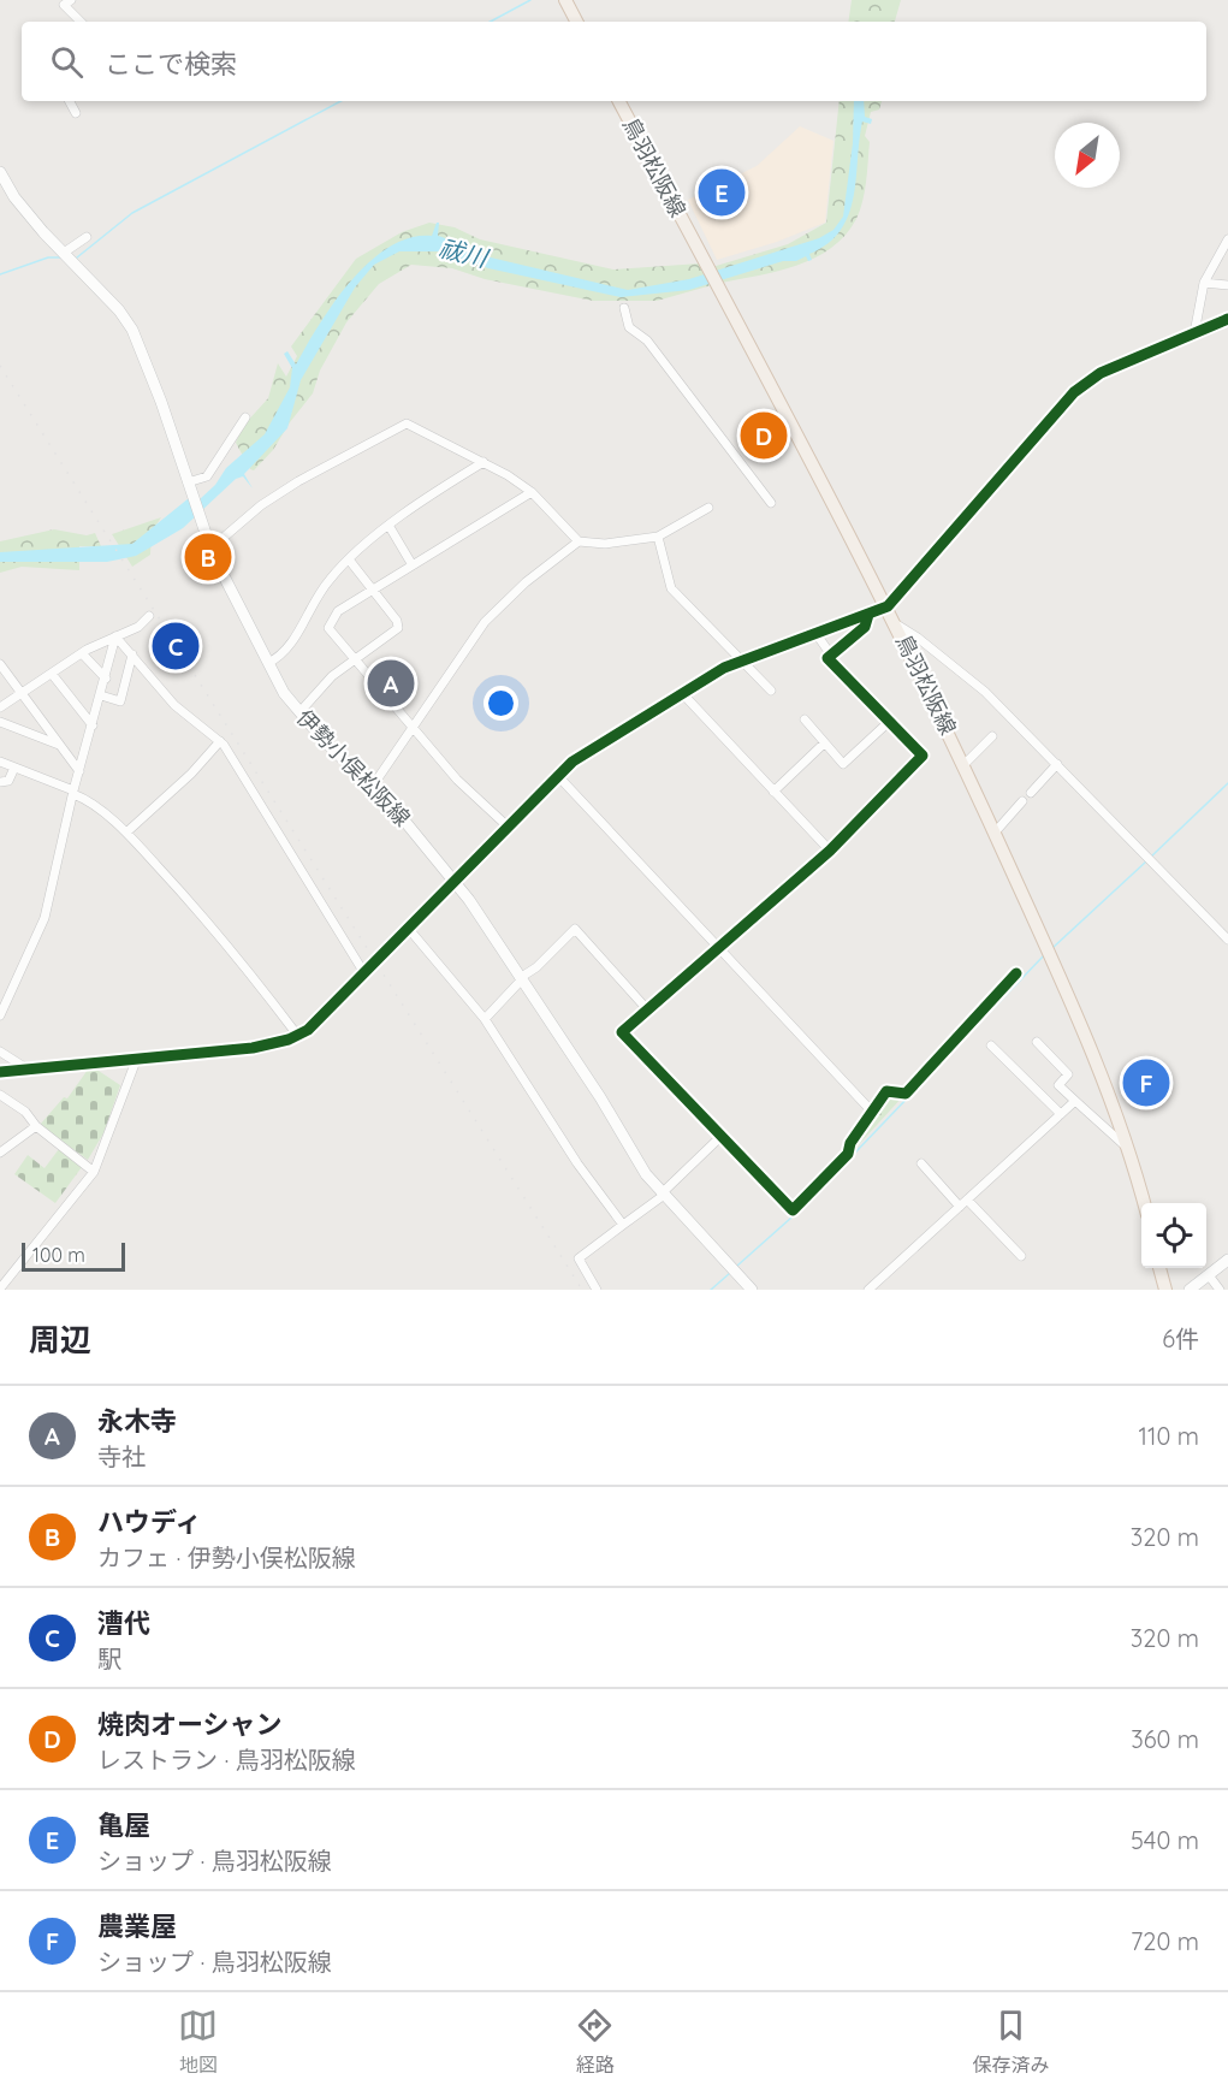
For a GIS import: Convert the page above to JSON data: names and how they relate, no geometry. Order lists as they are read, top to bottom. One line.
{"streets":{"main road":["鳥羽松阪線"],"street":["伊勢小俣松阪線"]},"water":["祓川"],"scale_bar":"100 m","north":"bottom left","page":{"search":"ここで検索","pins":["E","D","B","C","A","F"],"scale":"100 m","heading":["周辺","6件"],"list":[{"mark":"A","name":"永木寺","note":"寺社","value":"110 m"},{"mark":"B","name":"ハウディ","note":"カフェ · 伊勢小俣松阪線","value":"320 m"},{"mark":"C","name":"漕代","note":"駅","value":"320 m"},{"mark":"D","name":"焼肉オーシャン","note":"レストラン · 鳥羽松阪線","value":"360 m"},{"mark":"E","name":"亀屋","note":"ショップ · 鳥羽松阪線","value":"540 m"},{"mark":"F","name":"農業屋","note":"ショップ · 鳥羽松阪線","value":"720 m"}],"nav":["地図","経路","保存済み"]}}
